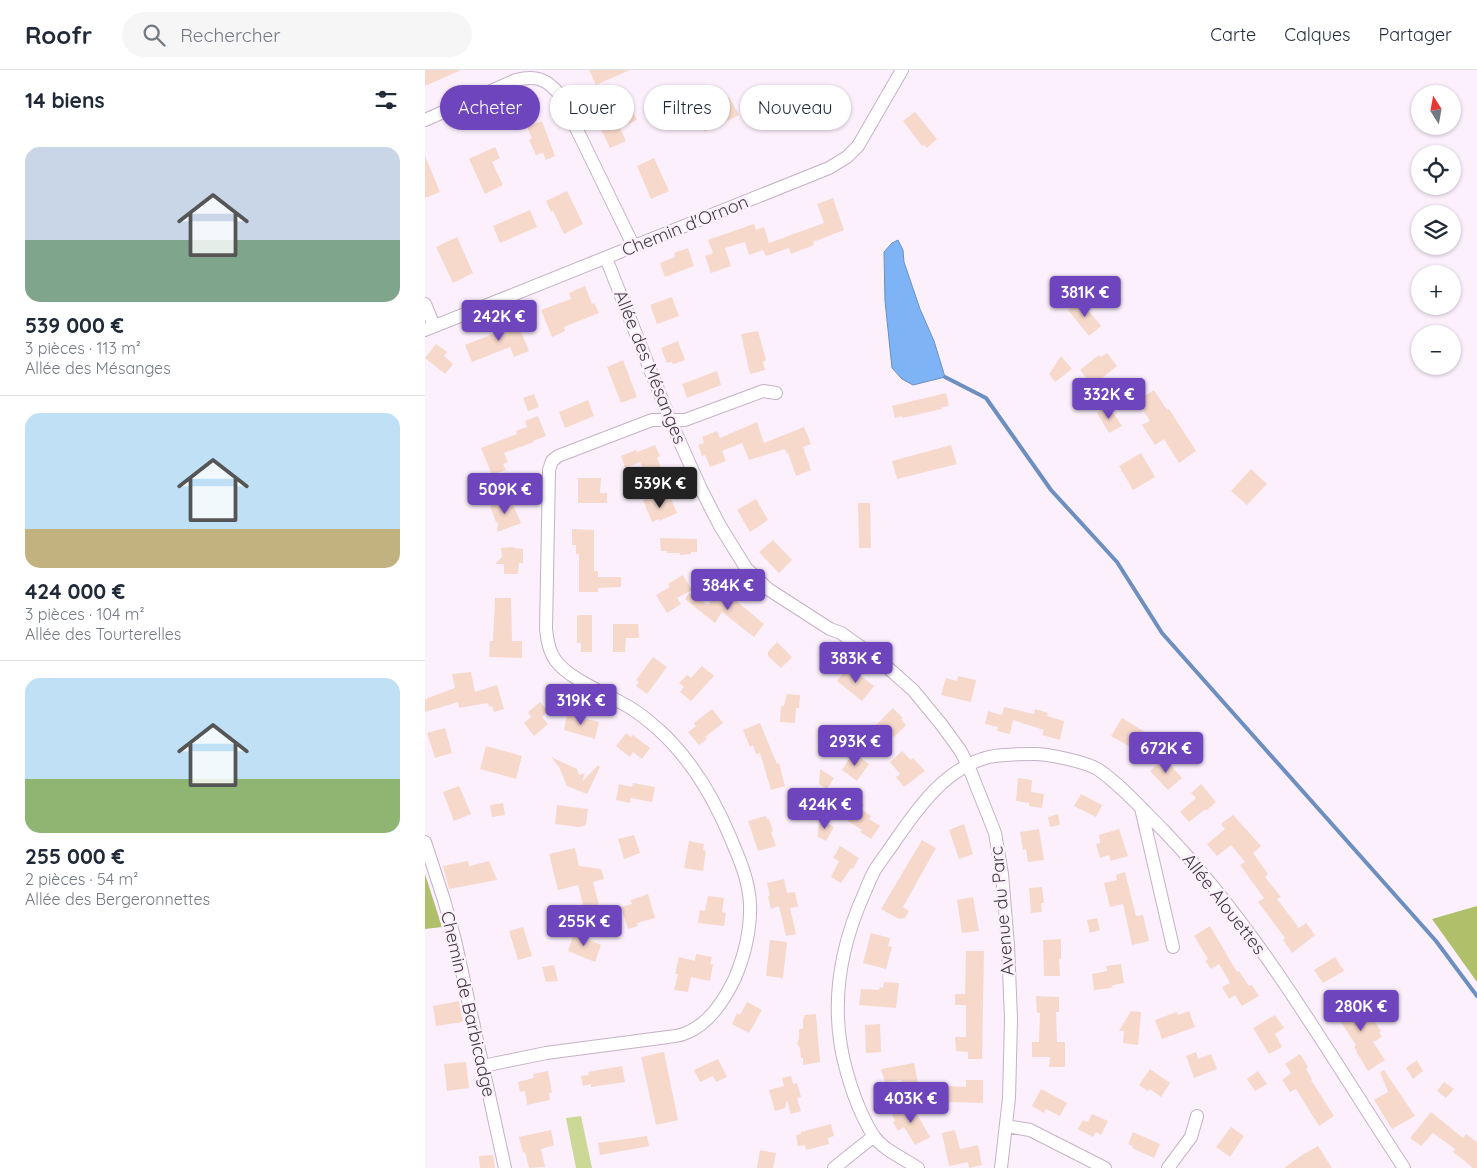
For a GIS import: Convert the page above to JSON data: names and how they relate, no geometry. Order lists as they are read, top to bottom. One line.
{"streets":{"street":["Chemin d'Ornon","Allée des Mésanges","Allée Alouettes","Avenue du Parc","Chemin de Barbicadge"]},"crossings":[["Chemin d'Ornon","Allée des Mésanges"],["Allée des Mésanges","Avenue du Parc"],["Allée Alouettes","Avenue du Parc"]],"north":"top","page":{"header":"Roofr","search":"Rechercher","nav":["Carte","Calques","Partager"],"heading":"14 biens","map_buttons":["+","−"],"chip":["Acheter","Louer","Filtres","Nouveau"],"list":[{"name":"539 000 €","note":"3 pièces · 113 m² · Allée des Mésanges"},{"name":"424 000 €","note":"3 pièces · 104 m² · Allée des Tourterelles"},{"name":"255 000 €","note":"2 pièces · 54 m² · Allée des Bergeronnettes"}],"price":["381K €","242K €","332K €","539K €","509K €","384K €","383K €","319K €","293K €","672K €","424K €","255K €","280K €","403K €"]}}
